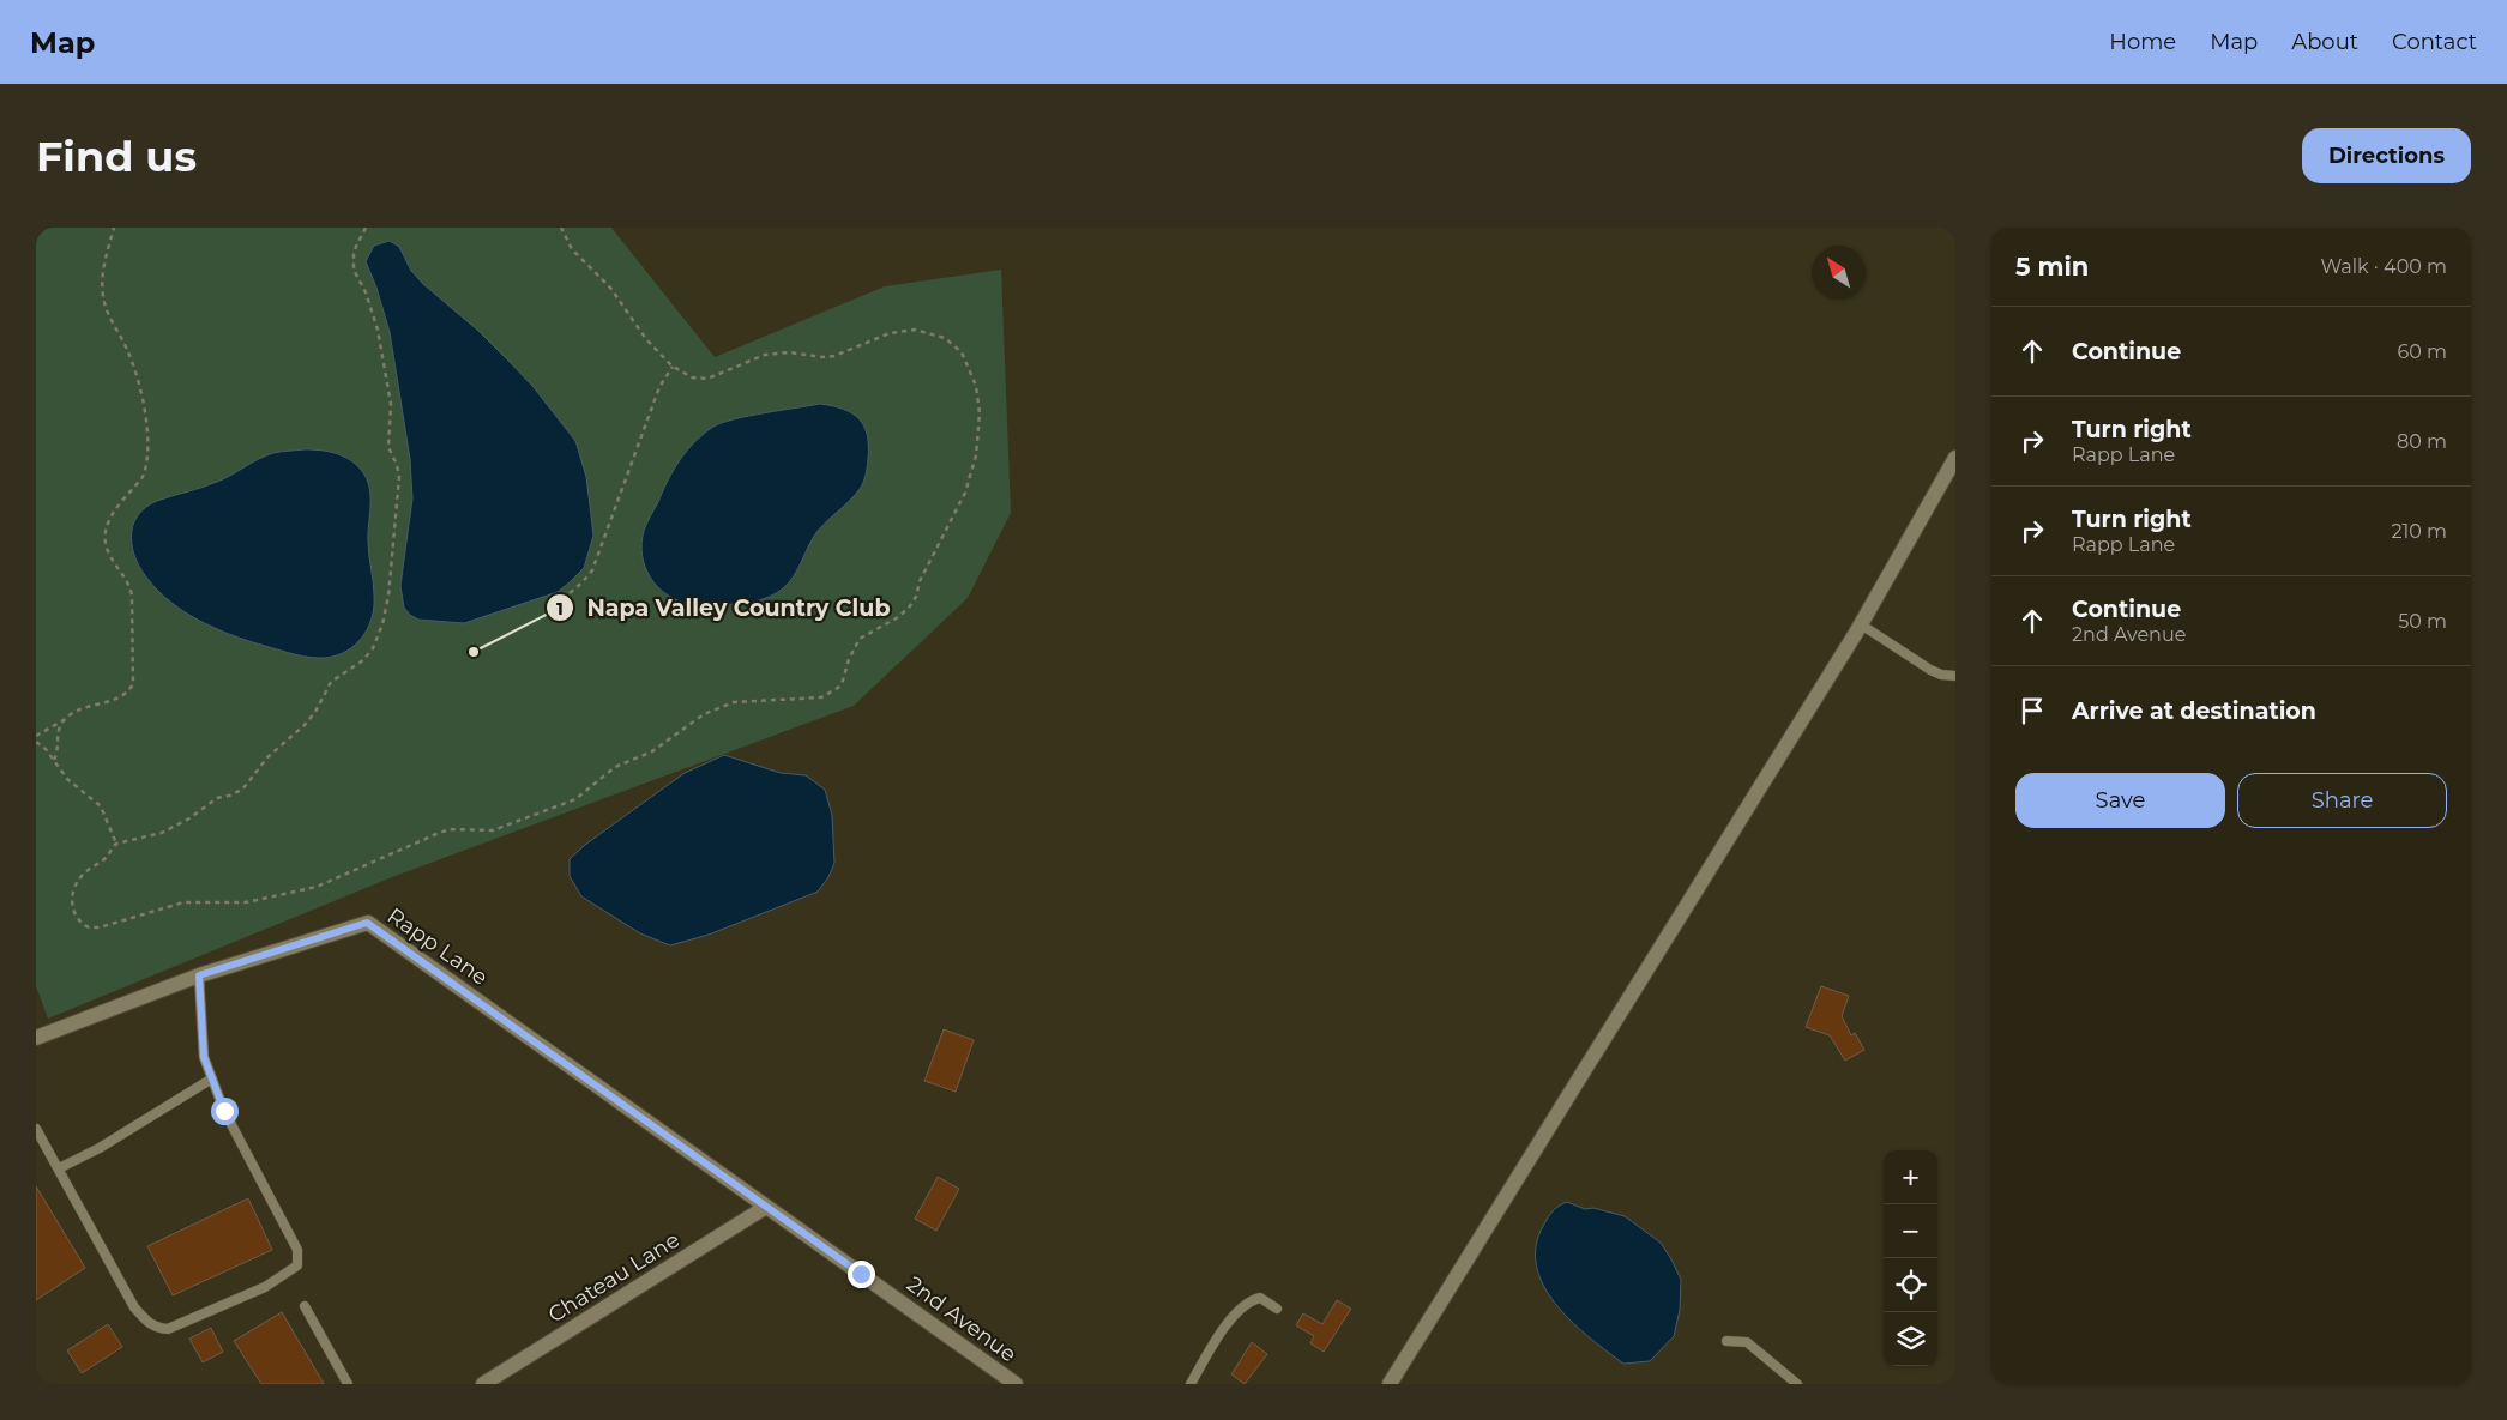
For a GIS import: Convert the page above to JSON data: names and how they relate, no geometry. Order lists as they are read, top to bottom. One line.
{"streets":{"street":["Rapp Lane","Chateau Lane","2nd Avenue"]},"crossings":[["Rapp Lane","Chateau Lane"],["Rapp Lane","2nd Avenue"],["Chateau Lane","2nd Avenue"]],"places":["Napa Valley Country Club"],"north":"top left","page":{"header":"Map","nav":["Home","Map","About","Contact"],"buttons":["Directions",["Save","Share"]],"title":"Find us","heading":["5 min","Walk · 400 m"],"list":[["Continue","60 m"],["Turn right","Rapp Lane","80 m"],["Turn right","Rapp Lane","210 m"],["Continue","2nd Avenue","50 m"],"Arrive at destination"],"map_buttons":["+","−"]}}
